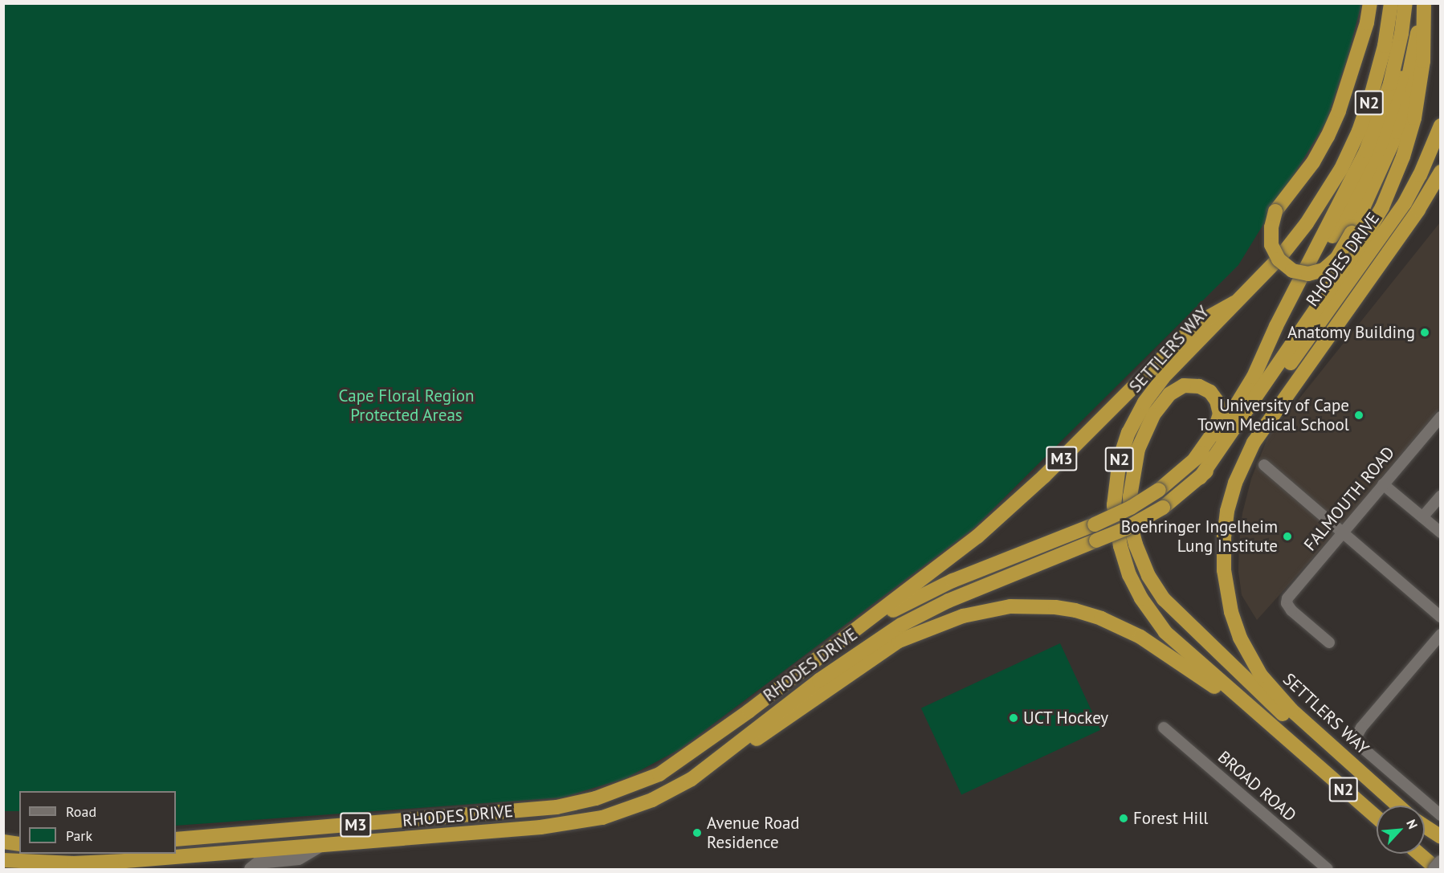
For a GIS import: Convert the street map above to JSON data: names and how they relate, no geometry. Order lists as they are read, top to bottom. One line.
{"streets":{"highway":["N2","RHODES DRIVE","SETTLERS WAY","M3"],"street":["FALMOUTH ROAD","BROAD ROAD"]},"crossings":[["N2","RHODES DRIVE"],["N2","SETTLERS WAY"],["RHODES DRIVE","SETTLERS WAY"]],"parks":["Cape Floral Region Protected Areas"],"places":["Anatomy Building","University of Cape Town Medical School","Boehringer Ingelheim Lung Institute","UCT Hockey","Forest Hill","Avenue Road Residence"],"legend":["Road","Park"],"north":"top right"}
